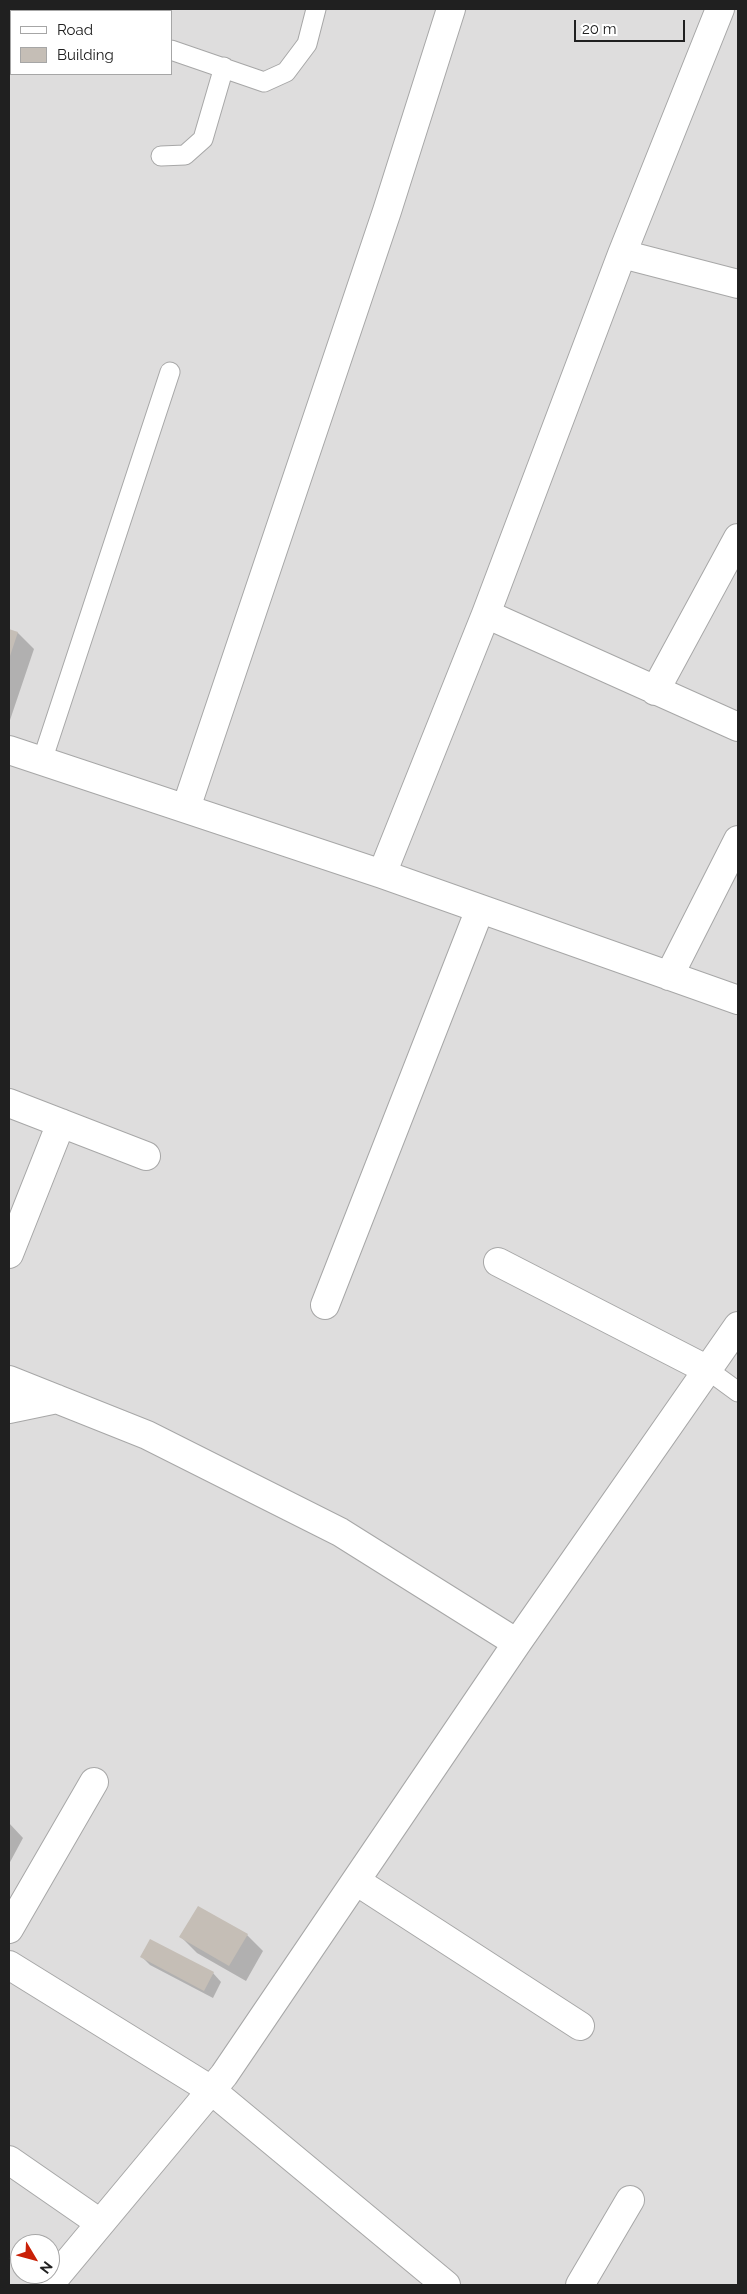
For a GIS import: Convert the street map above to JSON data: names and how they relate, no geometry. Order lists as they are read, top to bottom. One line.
{"legend":["Road","Building"],"scale_bar":"20 m","north":"bottom right"}
